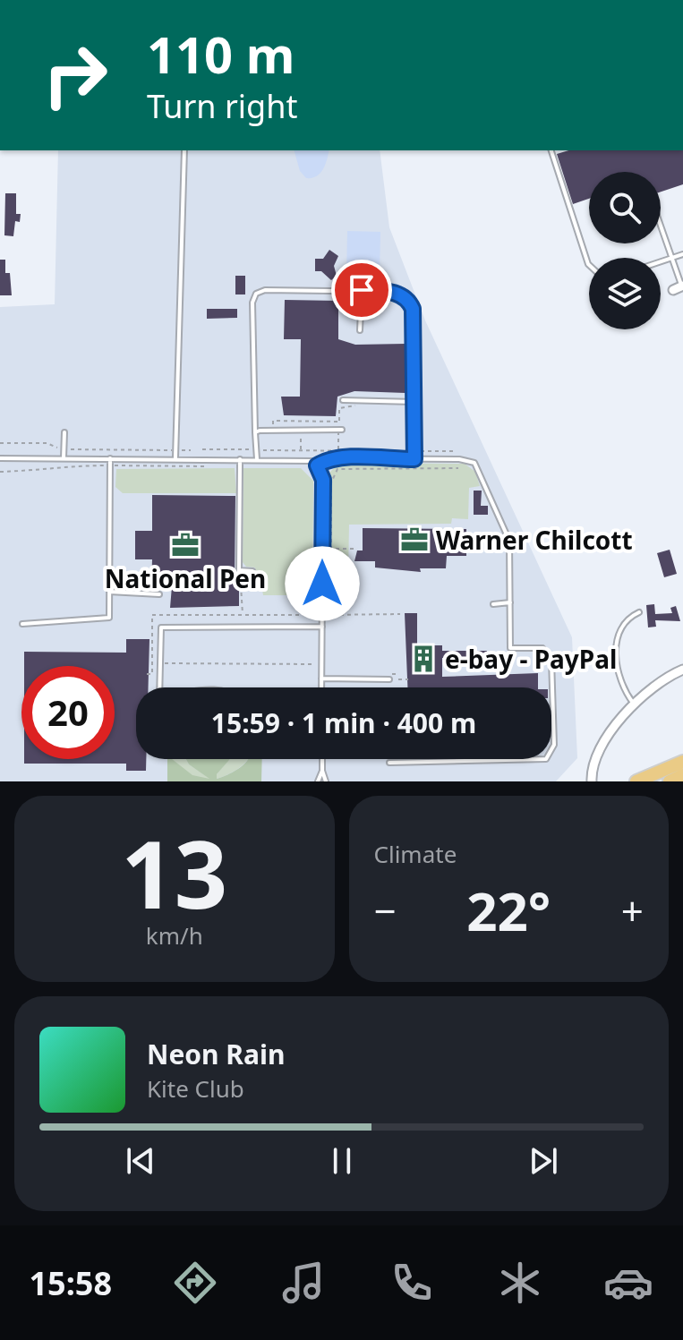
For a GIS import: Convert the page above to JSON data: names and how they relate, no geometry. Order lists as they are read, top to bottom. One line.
{"places":{"office":["Warner Chilcott","National Pen"],"building":["e-bay - PayPal"]},"page":{"turn":["110 m","Turn right"],"limit":"20","trip":"15:59 · 1 min · 400 m","tile":[["13","km/h"],"Climate"],"heat":["−","22°","+"],"song":["Neon Rain","Kite Club"],"tabs":"15:58"}}
